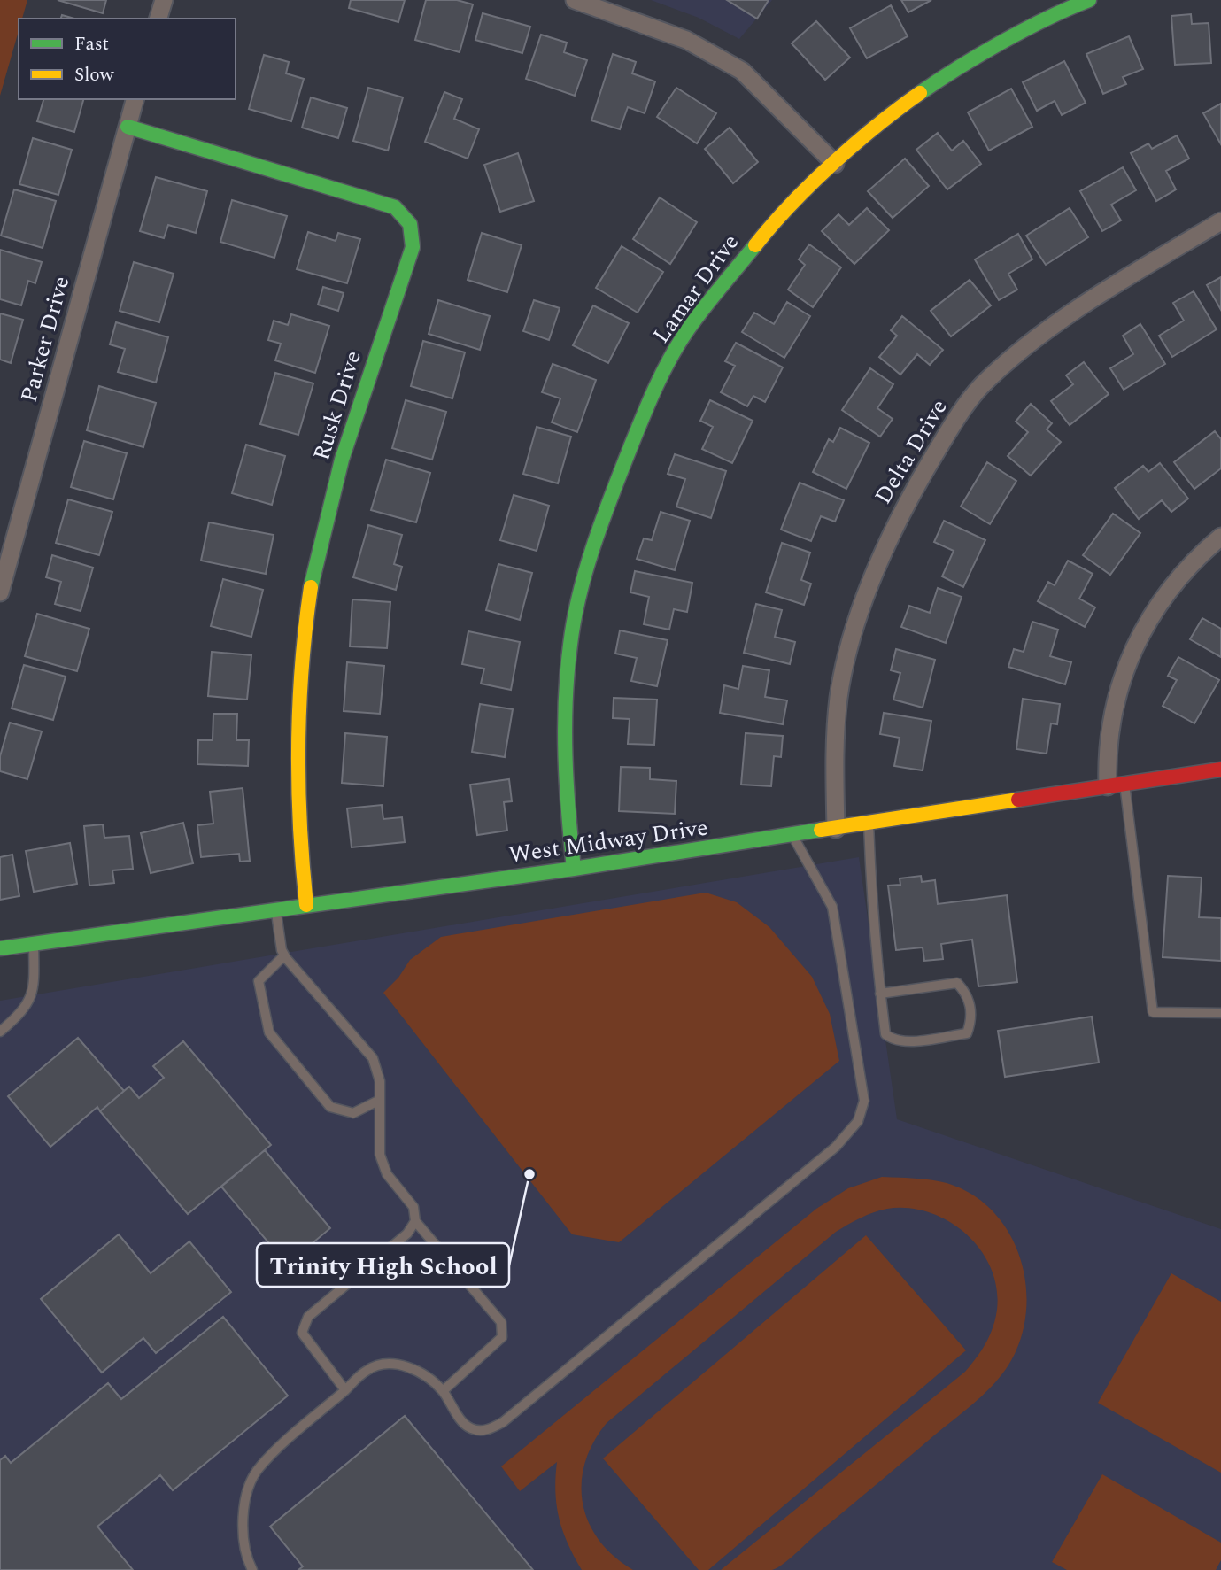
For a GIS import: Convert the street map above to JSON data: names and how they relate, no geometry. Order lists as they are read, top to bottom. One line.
{"streets":{"street":["Lamar Drive","Parker Drive","Rusk Drive","Delta Drive","West Midway Drive"]},"crossings":[["Lamar Drive","West Midway Drive"],["Parker Drive","Rusk Drive"],["Rusk Drive","West Midway Drive"],["Delta Drive","West Midway Drive"]],"places":["Trinity High School"],"legend":["Fast","Slow"]}
